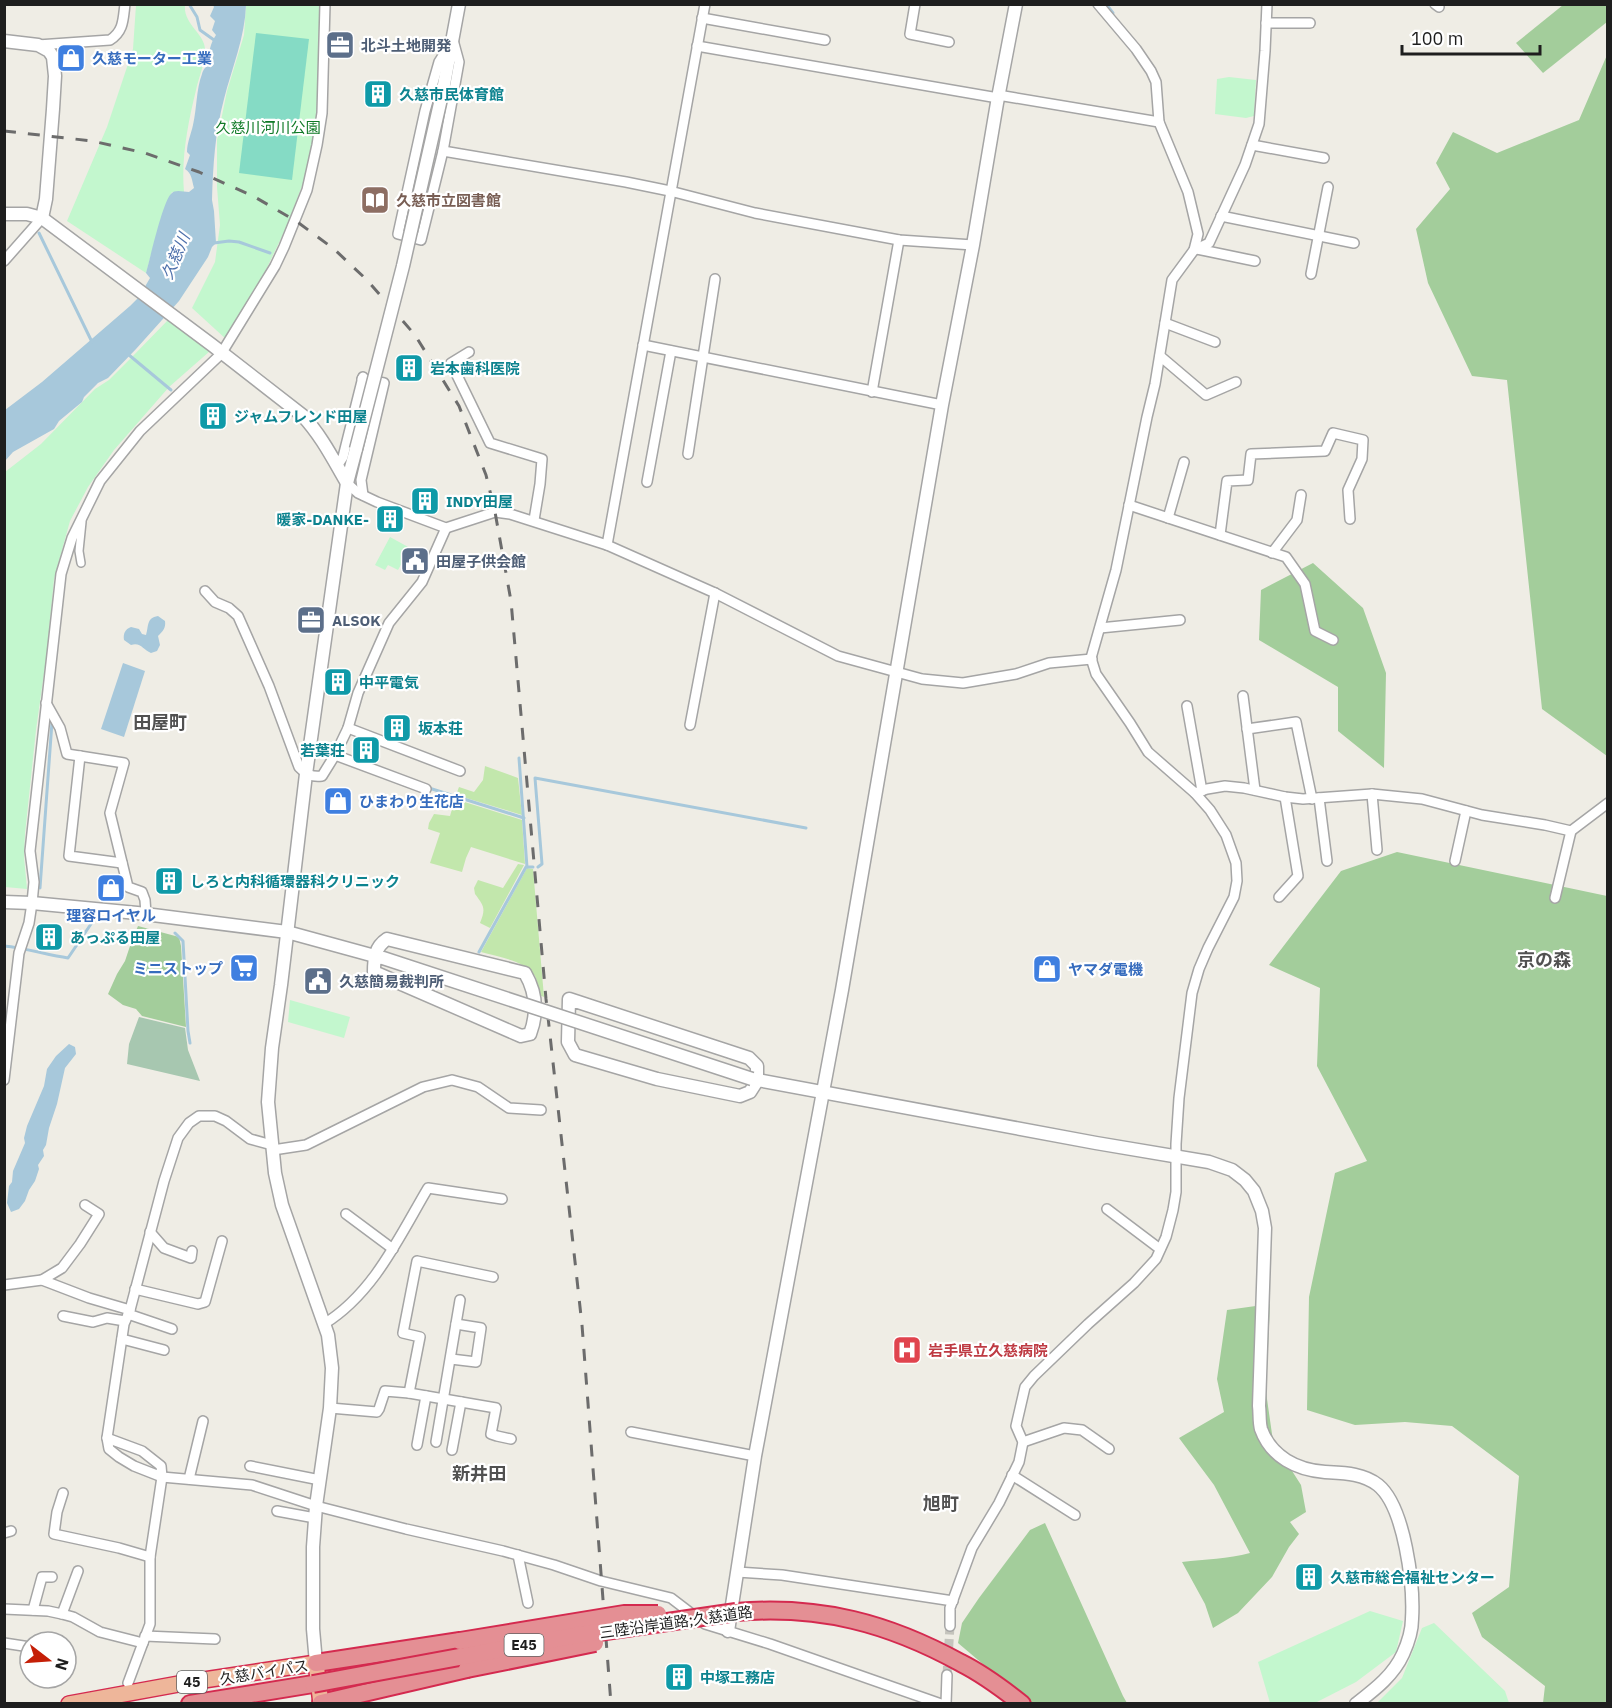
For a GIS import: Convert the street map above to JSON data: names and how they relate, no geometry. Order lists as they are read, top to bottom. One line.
{"streets":{"highway":["三陸沿岸道路;久慈道路","E45","久慈バイパス","45"]},"crossings":[["三陸沿岸道路;久慈道路","E45"],["E45","久慈バイパス"]],"districts":["田屋町","京の森","新井田","旭町"],"water":["久慈川"],"parks":["久慈川河川公園"],"places":{"office":["北斗土地開発","ALSOK"],"shop":["久慈モーター工業","ひまわり生花店","理容ロイヤル","ヤマダ電機"],"building":["久慈市民体育館","岩本歯科医院","ジャムフレンド田屋","INDY田屋","暖家-DANKE-","中平電気","坂本荘","若葉荘","しろと内科循環器科クリニック","あっぷる田屋","久慈市総合福祉センター","中塚工務店"],"library":["久慈市立図書館"],"public building":["田屋子供会館","久慈簡易裁判所"],"supermarket":["ミニストップ"],"hospital":["岩手県立久慈病院"]},"scale_bar":"100 m","north":"right"}
